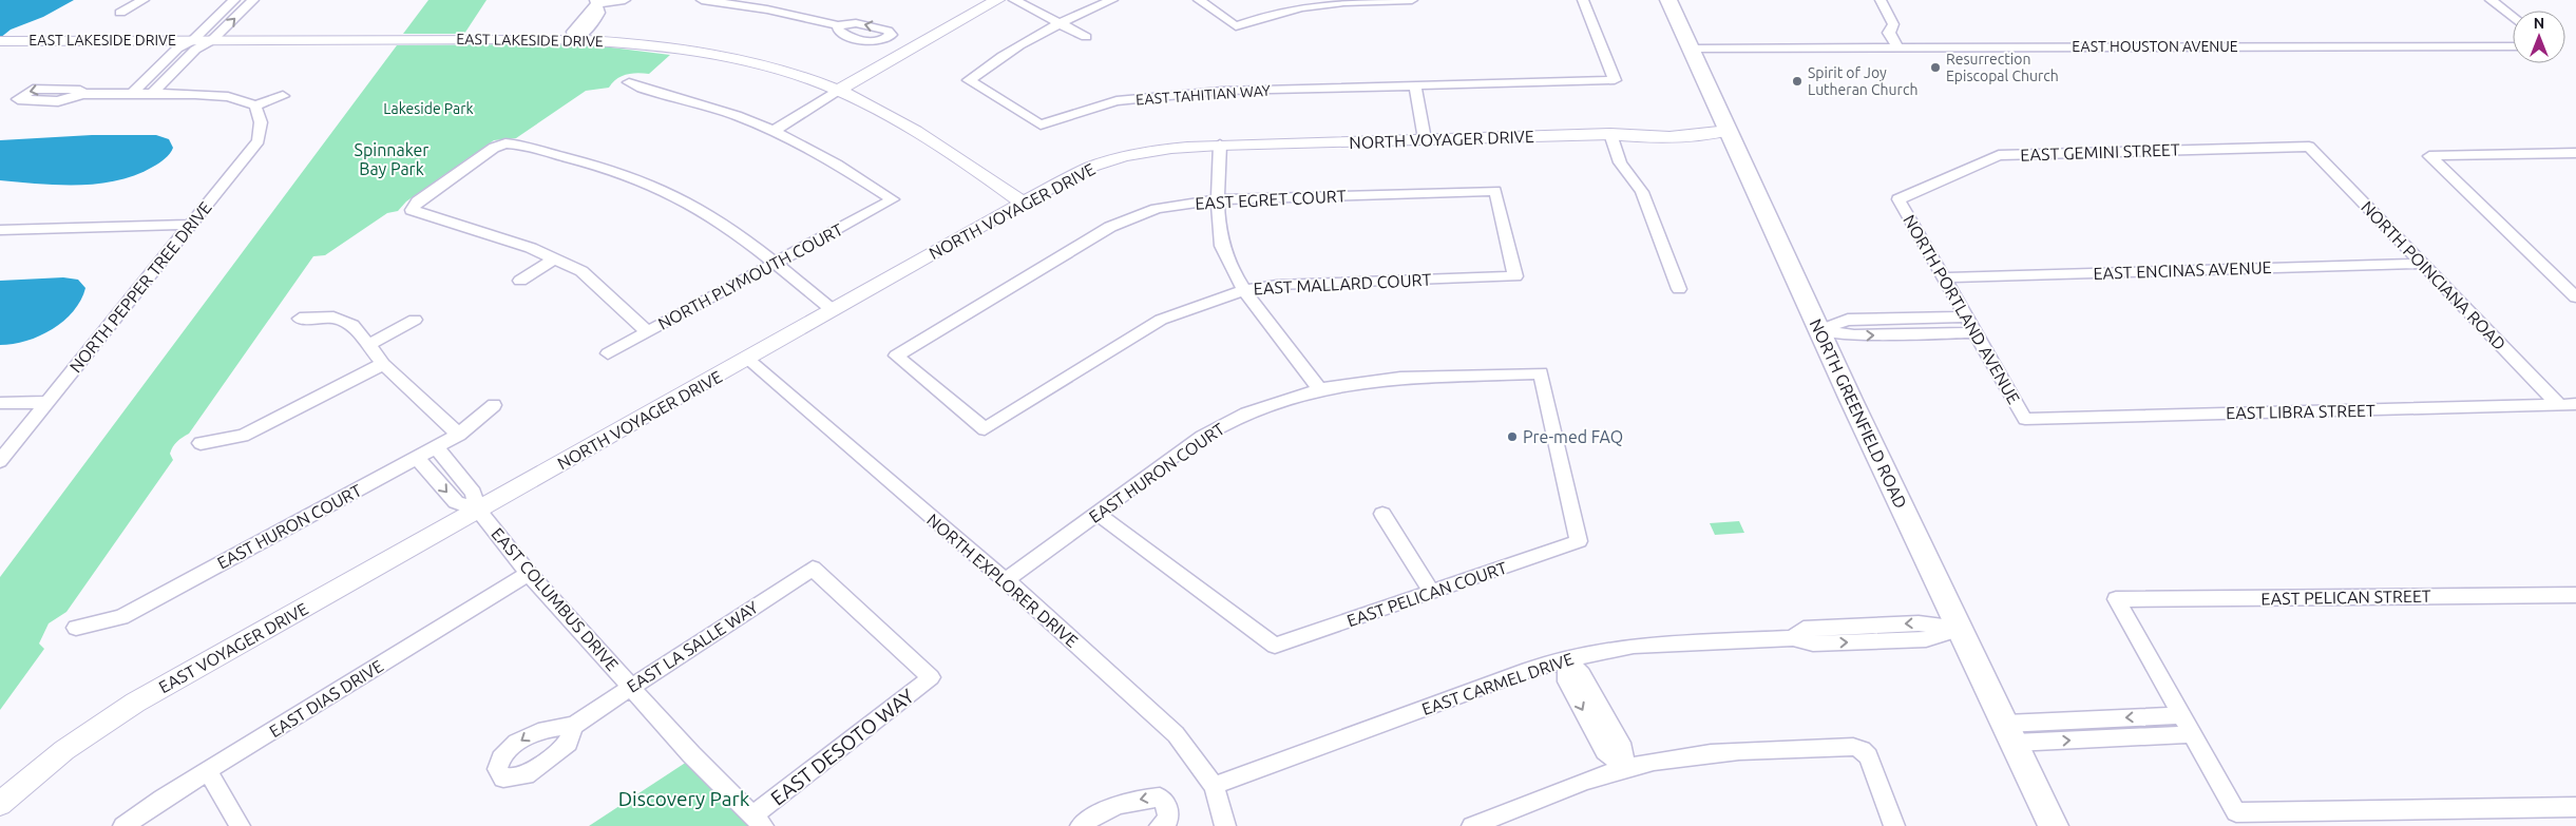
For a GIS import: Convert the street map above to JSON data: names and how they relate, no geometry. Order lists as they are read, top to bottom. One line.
{"streets":{"main road":["NORTH GREENFIELD ROAD"],"street":["EAST LAKESIDE DRIVE","EAST HOUSTON AVENUE","EAST TAHITIAN WAY","NORTH VOYAGER DRIVE","EAST GEMINI STREET","EAST EGRET COURT","EAST ENCINAS AVENUE","NORTH POINCIANA ROAD","NORTH PLYMOUTH COURT","EAST MALLARD COURT","NORTH PEPPER TREE DRIVE","NORTH PORTLAND AVENUE","EAST LIBRA STREET","EAST HURON COURT","NORTH EXPLORER DRIVE","EAST PELICAN COURT","EAST PELICAN STREET","EAST COLUMBUS DRIVE","EAST LA SALLE WAY","EAST VOYAGER DRIVE","EAST CARMEL DRIVE","EAST DIAS DRIVE","EAST DESOTO WAY"]},"crossings":[["EAST LAKESIDE DRIVE","NORTH VOYAGER DRIVE"],["EAST HOUSTON AVENUE","NORTH GREENFIELD ROAD"],["NORTH VOYAGER DRIVE","NORTH GREENFIELD ROAD"],["NORTH VOYAGER DRIVE","NORTH EXPLORER DRIVE"],["NORTH VOYAGER DRIVE","EAST COLUMBUS DRIVE"],["NORTH VOYAGER DRIVE","EAST VOYAGER DRIVE"],["EAST GEMINI STREET","NORTH POINCIANA ROAD"],["EAST GEMINI STREET","NORTH PORTLAND AVENUE"],["EAST EGRET COURT","EAST MALLARD COURT"],["EAST ENCINAS AVENUE","NORTH POINCIANA ROAD"],["EAST ENCINAS AVENUE","NORTH PORTLAND AVENUE"],["NORTH POINCIANA ROAD","EAST LIBRA STREET"],["NORTH PORTLAND AVENUE","EAST LIBRA STREET"],["NORTH GREENFIELD ROAD","EAST CARMEL DRIVE"],["EAST HURON COURT","NORTH EXPLORER DRIVE"],["EAST HURON COURT","EAST PELICAN COURT"],["EAST HURON COURT","EAST COLUMBUS DRIVE"],["NORTH EXPLORER DRIVE","EAST CARMEL DRIVE"],["EAST COLUMBUS DRIVE","EAST LA SALLE WAY"],["EAST COLUMBUS DRIVE","EAST VOYAGER DRIVE"],["EAST COLUMBUS DRIVE","EAST DIAS DRIVE"],["EAST COLUMBUS DRIVE","EAST DESOTO WAY"],["EAST LA SALLE WAY","EAST DESOTO WAY"]],"parks":["Lakeside Park","Spinnaker Bay Park","Discovery Park"],"places":["Resurrection Episcopal Church","Spirit of Joy Lutheran Church","Pre-med FAQ"],"north":"top"}
